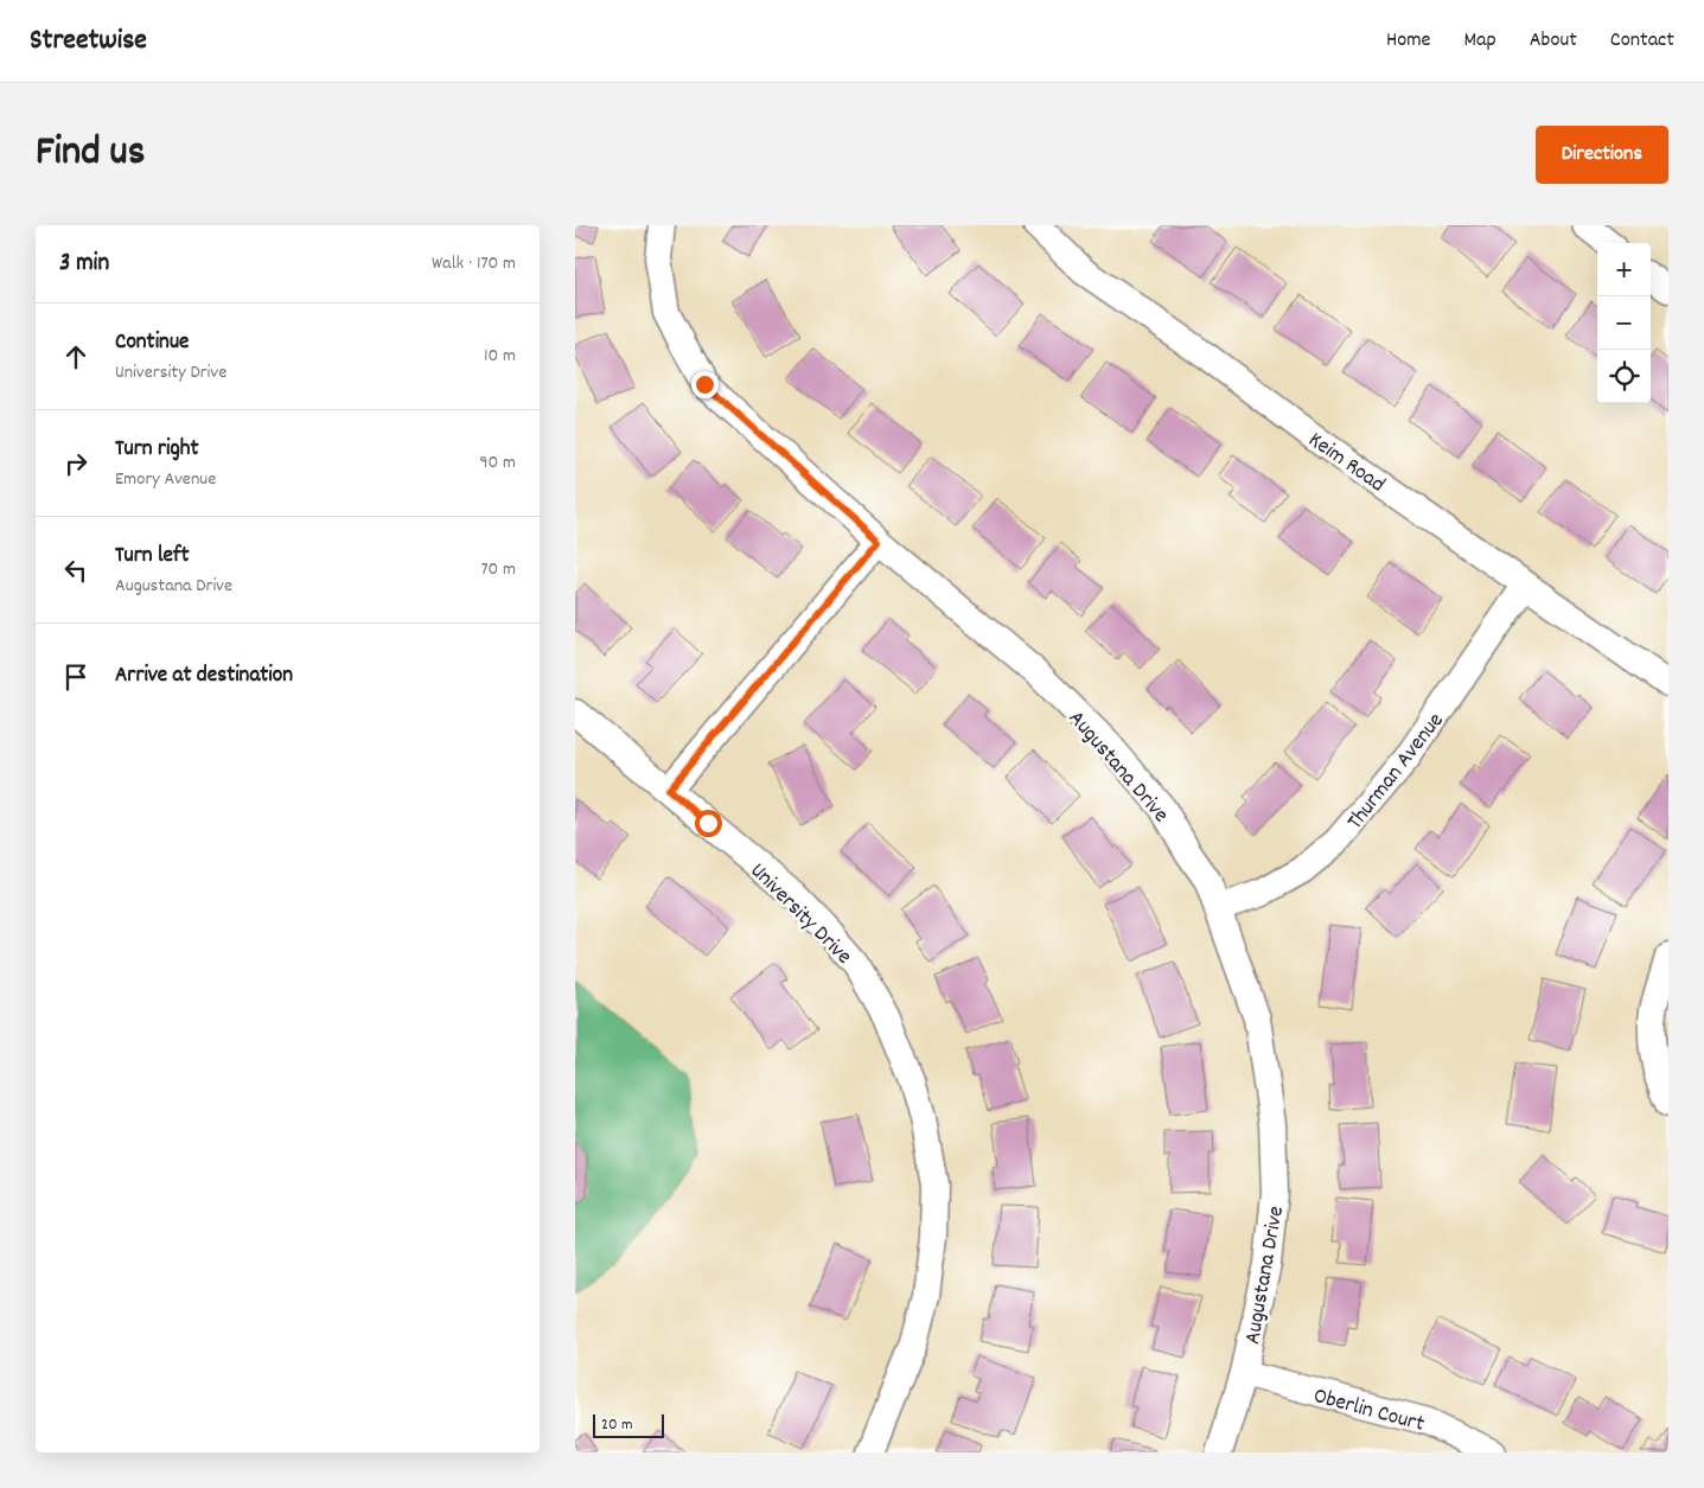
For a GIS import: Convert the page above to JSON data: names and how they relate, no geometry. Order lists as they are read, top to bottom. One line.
{"streets":{"street":["Keim Road","Augustana Drive","Thurman Avenue","University Drive","Oberlin Court"]},"crossings":[["Keim Road","Thurman Avenue"],["Augustana Drive","Thurman Avenue"],["Augustana Drive","Oberlin Court"]],"scale_bar":"20 m","page":{"header":"Streetwise","nav":["Home","Map","About","Contact"],"title":"Find us","buttons":"Directions","heading":["3 min","Walk · 170 m"],"map_buttons":["+","−"],"list":[["Continue","University Drive","10 m"],["Turn right","Emory Avenue","90 m"],["Turn left","Augustana Drive","70 m"],"Arrive at destination"],"scale":"20 m"}}
